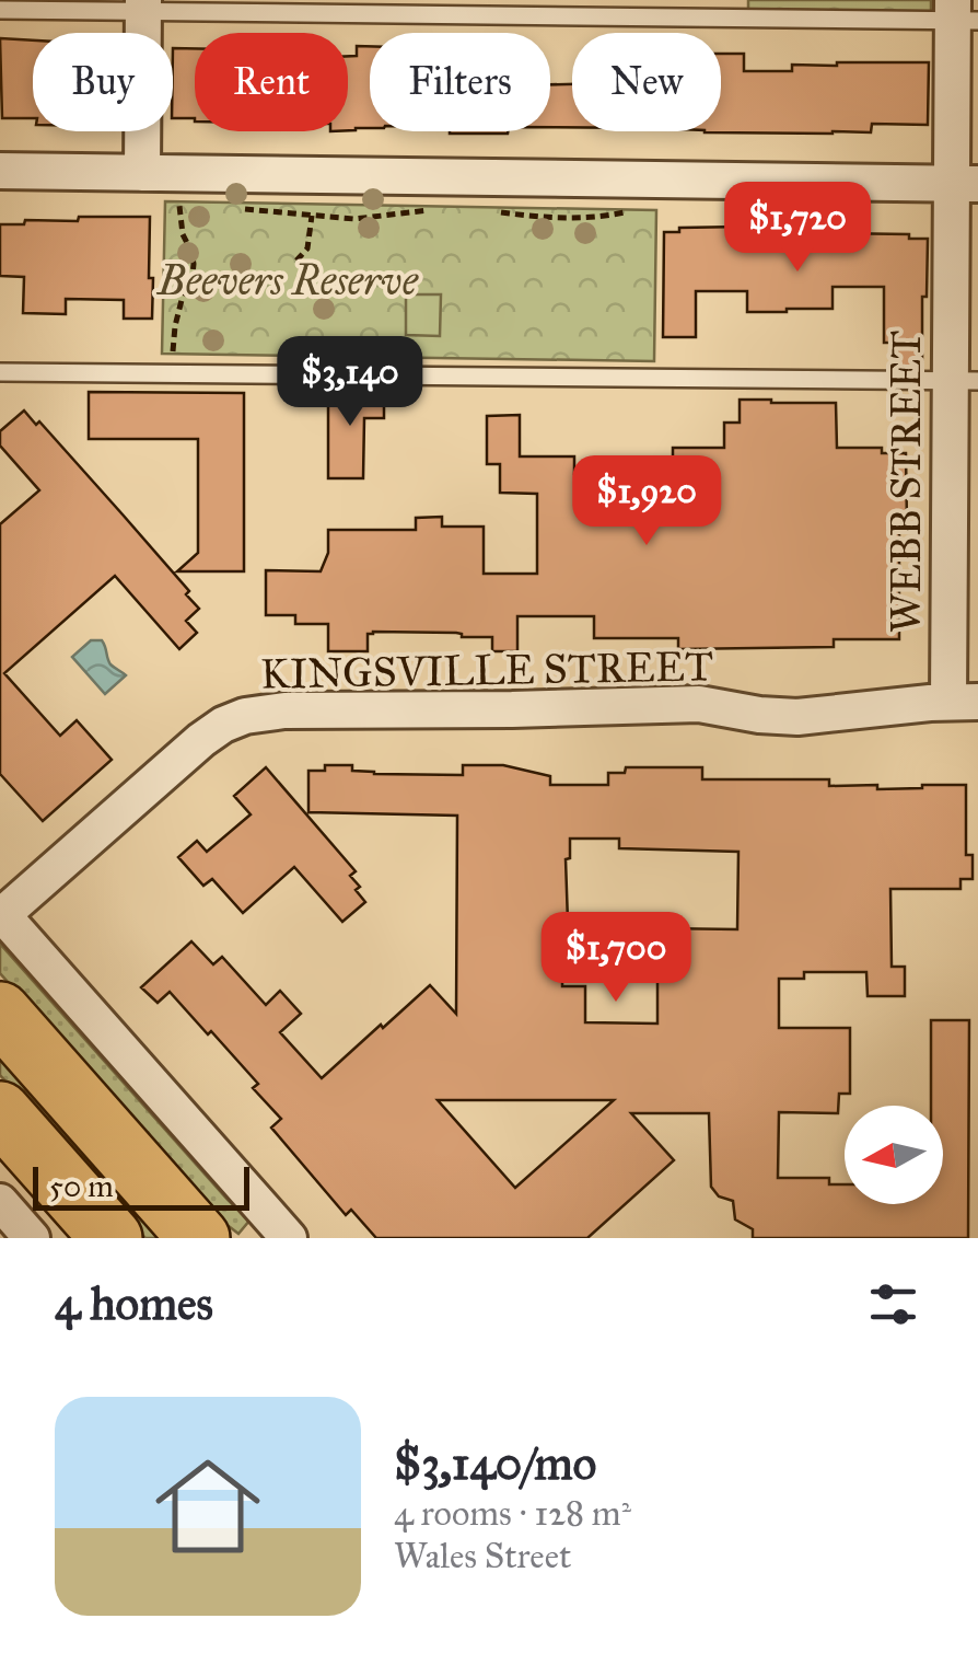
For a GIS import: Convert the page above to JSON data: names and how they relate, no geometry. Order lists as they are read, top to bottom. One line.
{"streets":{"street":["WEBB STREET","KINGSVILLE STREET"]},"crossings":[["WEBB STREET","KINGSVILLE STREET"]],"parks":["Beevers Reserve"],"scale_bar":"50 m","north":"left","page":{"chip":["Buy","Rent","Filters","New"],"price":["$1,720","$3,140","$1,920","$1,700"],"scale":"50 m","heading":"4 homes","list":[{"name":"$3,140/mo","note":"4 rooms · 128 m² · Wales Street"}]}}
